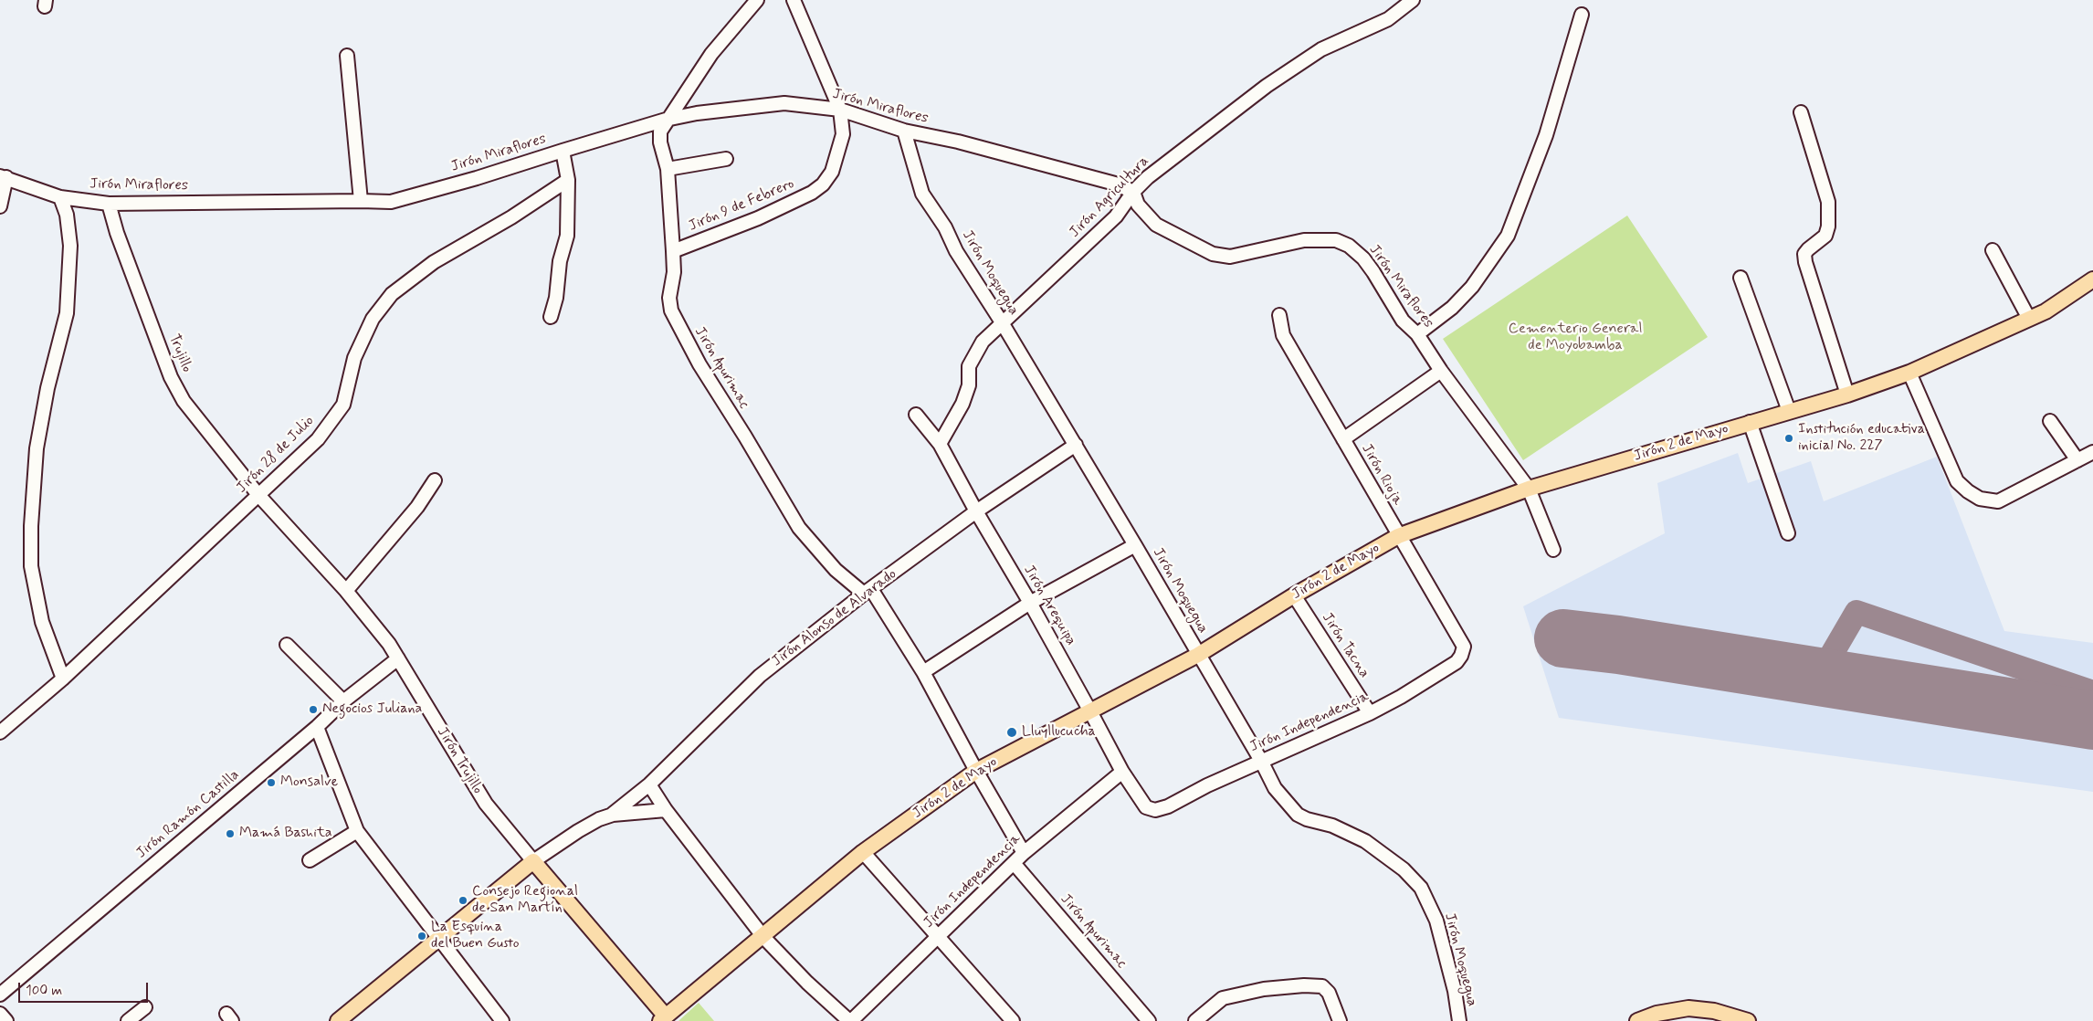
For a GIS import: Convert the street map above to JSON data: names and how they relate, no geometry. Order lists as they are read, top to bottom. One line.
{"streets":{"main road":["Jirón 2 de Mayo","Jirón Alonso de Alvarado","Jirón Trujillo"],"street":["Jirón Miraflores","Jirón Agricultura","Jirón 9 de Febrero","Jirón Moquegua","Trujillo","Jirón Apurimac","Jirón 28 de Julio","Jirón Rioja","Jirón Arequipa","Jirón Tacna","Jirón Independencia","Jirón Ramón Castilla"]},"crossings":[["Jirón Miraflores","Jirón Agricultura"],["Jirón Miraflores","Jirón 9 de Febrero"],["Jirón Miraflores","Jirón Moquegua"],["Jirón Miraflores","Trujillo"],["Jirón Miraflores","Jirón Apurimac"],["Jirón Miraflores","Jirón 2 de Mayo"],["Jirón Agricultura","Jirón Moquegua"],["Jirón Agricultura","Jirón Arequipa"],["Jirón 9 de Febrero","Jirón Apurimac"],["Jirón Moquegua","Jirón 2 de Mayo"],["Jirón Moquegua","Jirón Alonso de Alvarado"],["Jirón Moquegua","Jirón Independencia"],["Trujillo","Jirón 28 de Julio"],["Trujillo","Jirón Trujillo"],["Jirón Apurimac","Jirón 2 de Mayo"],["Jirón Apurimac","Jirón Alonso de Alvarado"],["Jirón Apurimac","Jirón Independencia"],["Jirón 2 de Mayo","Jirón Rioja"],["Jirón 2 de Mayo","Jirón Arequipa"],["Jirón 2 de Mayo","Jirón Tacna"],["Jirón 2 de Mayo","Jirón Trujillo"],["Jirón 28 de Julio","Jirón Trujillo"],["Jirón Rioja","Jirón Independencia"],["Jirón Arequipa","Jirón Alonso de Alvarado"],["Jirón Arequipa","Jirón Independencia"],["Jirón Alonso de Alvarado","Jirón Trujillo"],["Jirón Tacna","Jirón Independencia"],["Jirón Trujillo","Jirón Ramón Castilla"]],"parks":["Cementerio General de Moyobamba"],"places":["Institución educativa inicial No. 227","Negocios Juliana","Lluyllucucha","Monsalve","Mamá Bashita","Consejo Regional de San Martín","La Esquina del Buen Gusto"],"scale_bar":"100 m"}
